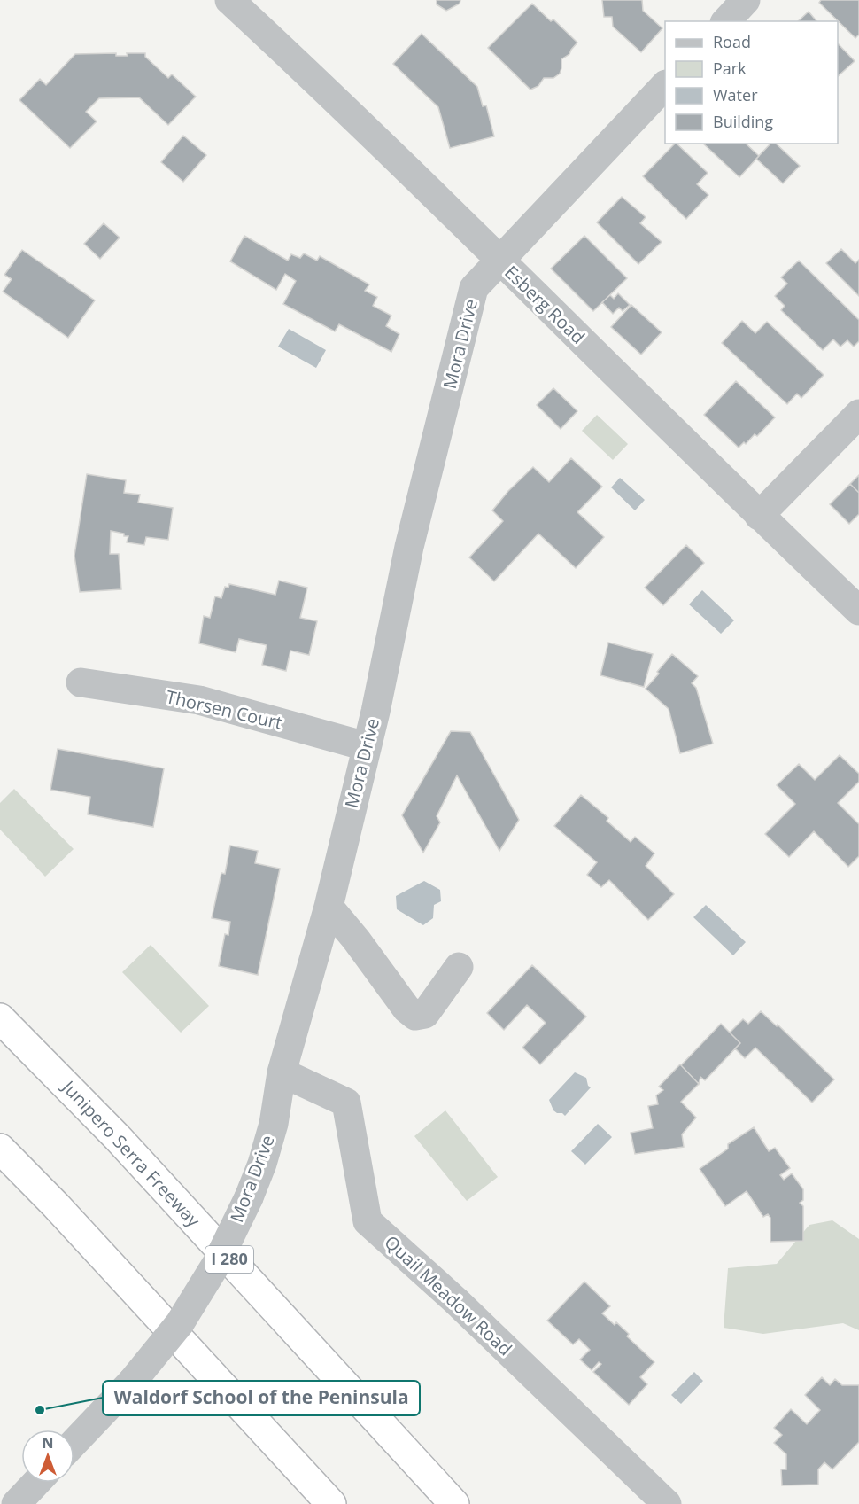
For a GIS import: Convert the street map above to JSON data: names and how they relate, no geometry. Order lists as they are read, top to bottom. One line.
{"streets":{"highway":["Junipero Serra Freeway","I 280"],"street":["Esberg Road","Mora Drive","Thorsen Court","Quail Meadow Road"]},"crossings":[["Esberg Road","Mora Drive"],["Mora Drive","Thorsen Court"],["Mora Drive","Quail Meadow Road"]],"places":["Waldorf School of the Peninsula"],"legend":["Road","Park","Water","Building"],"north":"top"}
